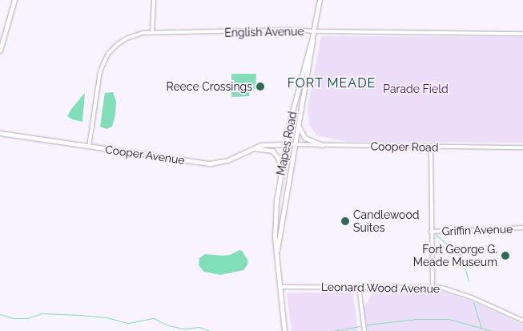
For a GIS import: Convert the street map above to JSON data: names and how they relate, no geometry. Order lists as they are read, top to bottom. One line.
{"streets":{"street":["English Avenue","Mapes Road","Cooper Road","Cooper Avenue","Griffin Avenue","Leonard Wood Avenue"]},"crossings":[["English Avenue","Mapes Road"],["English Avenue","Cooper Avenue"],["Mapes Road","Cooper Road"],["Mapes Road","Cooper Avenue"],["Mapes Road","Leonard Wood Avenue"],["Cooper Road","Cooper Avenue"]],"districts":["FORT MEADE"],"parks":["Parade Field"],"places":["Reece Crossings","Candlewood Suites","Fort George G. Meade Museum"]}
